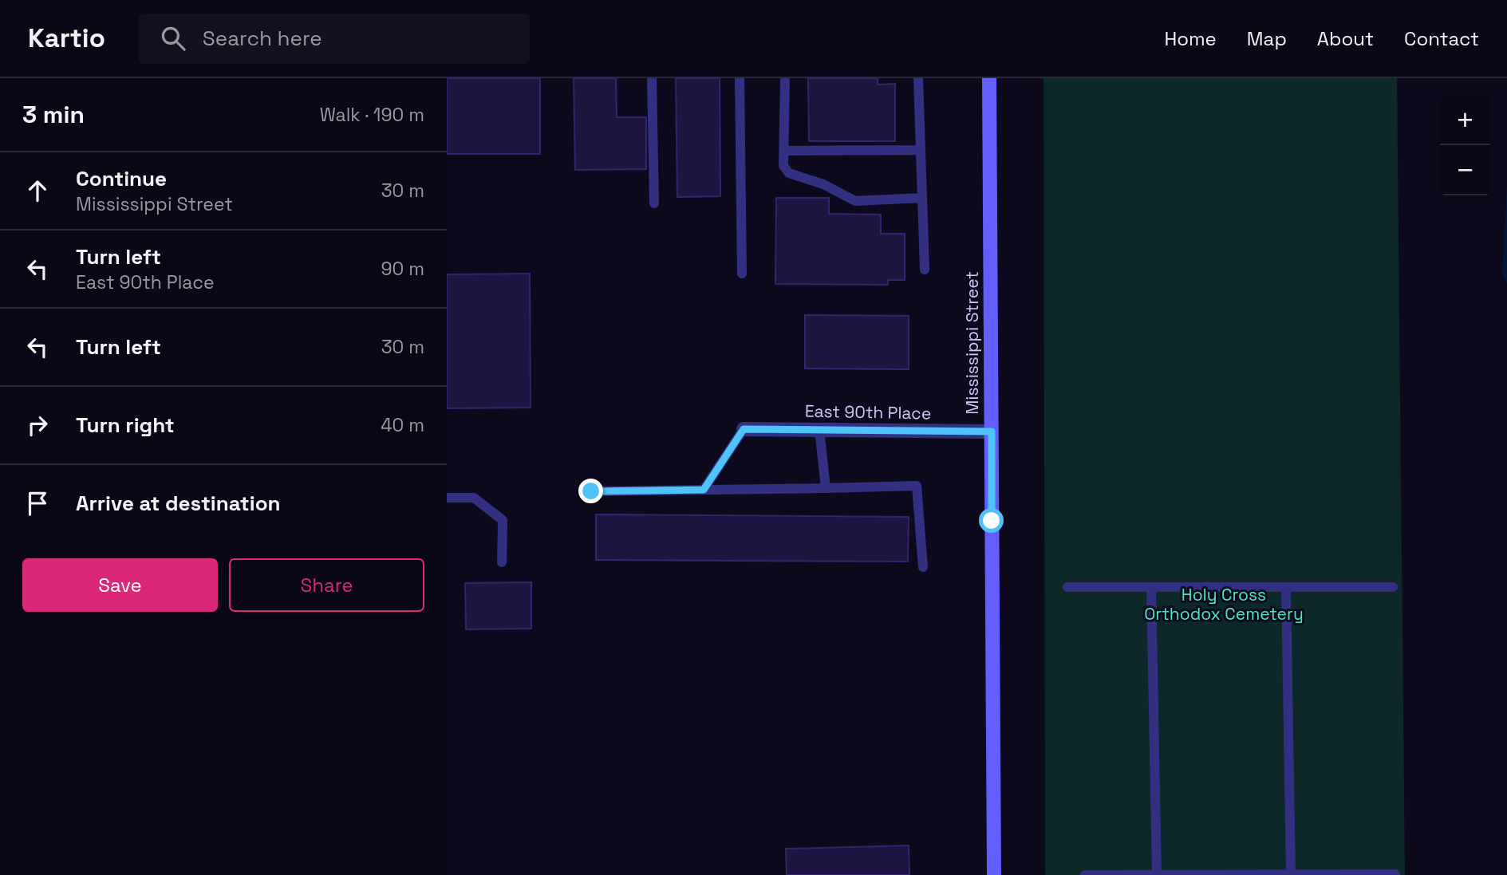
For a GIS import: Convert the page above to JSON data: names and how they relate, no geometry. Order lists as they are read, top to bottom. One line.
{"streets":{"street":["Mississippi Street","East 90th Place"]},"crossings":[["Mississippi Street","East 90th Place"]],"parks":["Holy Cross Orthodox Cemetery"],"page":{"header":"Kartio","search":"Search here","nav":["Home","Map","About","Contact"],"heading":["3 min","Walk · 190 m"],"map_buttons":["+","−"],"list":[["Continue","Mississippi Street","30 m"],["Turn left","East 90th Place","90 m"],["Turn left","30 m"],["Turn right","40 m"],"Arrive at destination"],"buttons":["Save","Share"]}}
